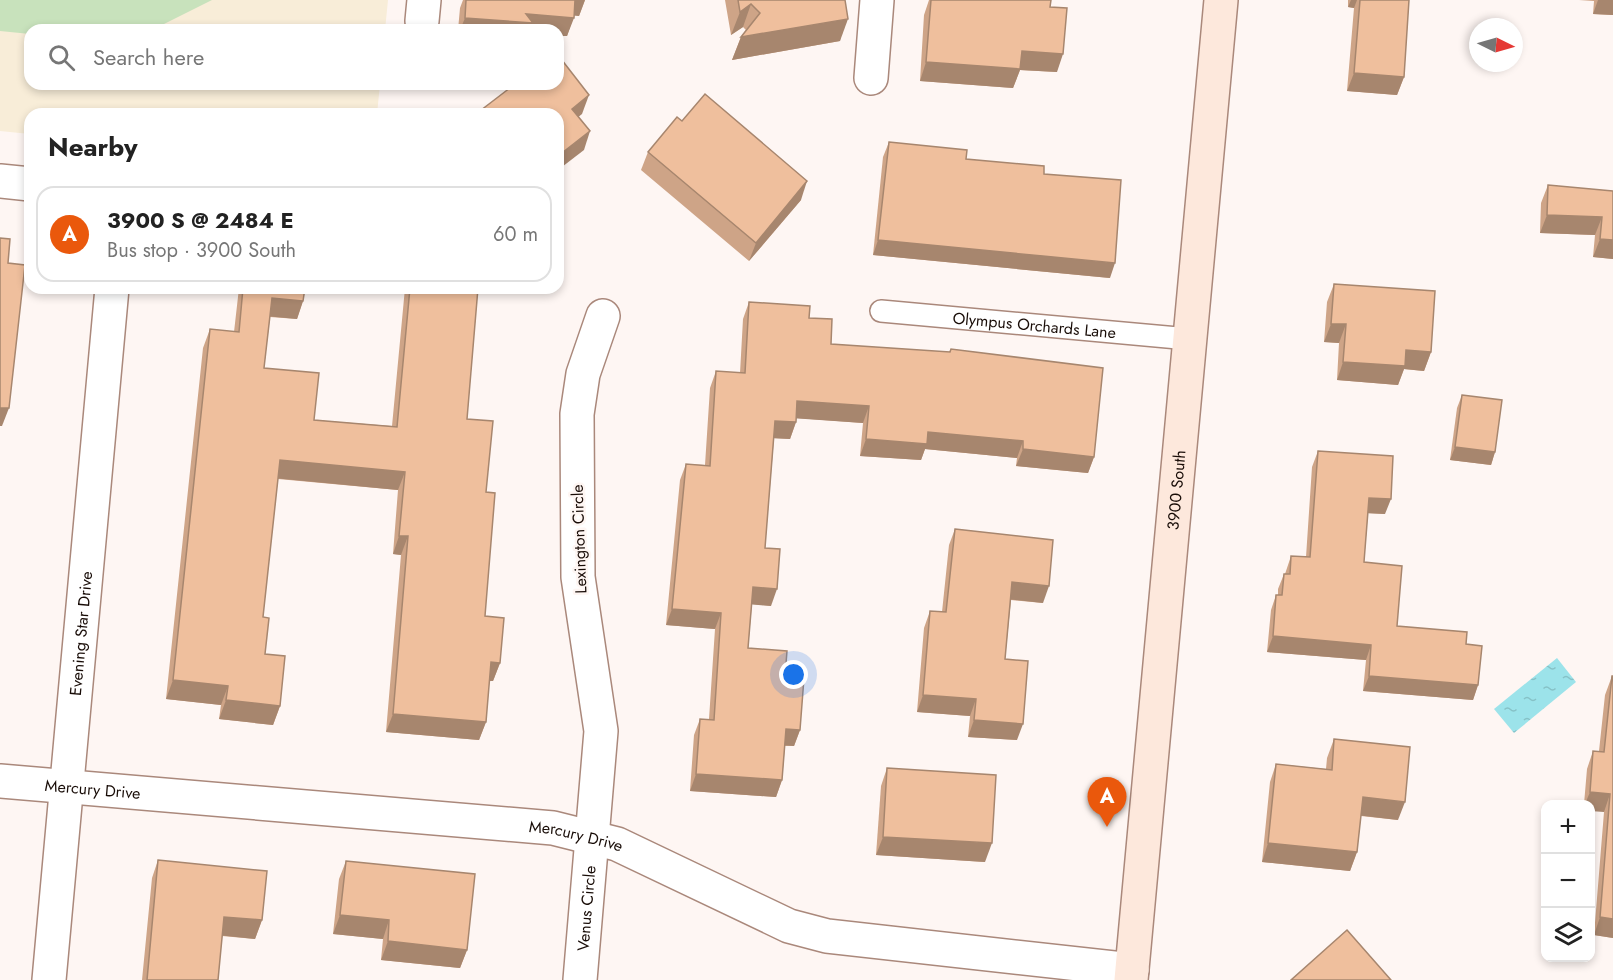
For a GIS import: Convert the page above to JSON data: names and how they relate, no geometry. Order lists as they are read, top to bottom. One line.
{"streets":{"main road":["3900 South"],"street":["Lexington Circle","Evening Star Drive","Mercury Drive","Venus Circle"],"lane":["Olympus Orchards Lane"]},"crossings":[["Olympus Orchards Lane","3900 South"],["3900 South","Mercury Drive"],["Lexington Circle","Mercury Drive"],["Lexington Circle","Venus Circle"],["Evening Star Drive","Mercury Drive"],["Mercury Drive","Venus Circle"]],"north":"right","page":{"search":"Search here","heading":"Nearby","list":[{"mark":"A","name":"3900 S @ 2484 E","note":"Bus stop · 3900 South","value":"60 m"}],"pins":"A","map_buttons":["+","−"]}}
